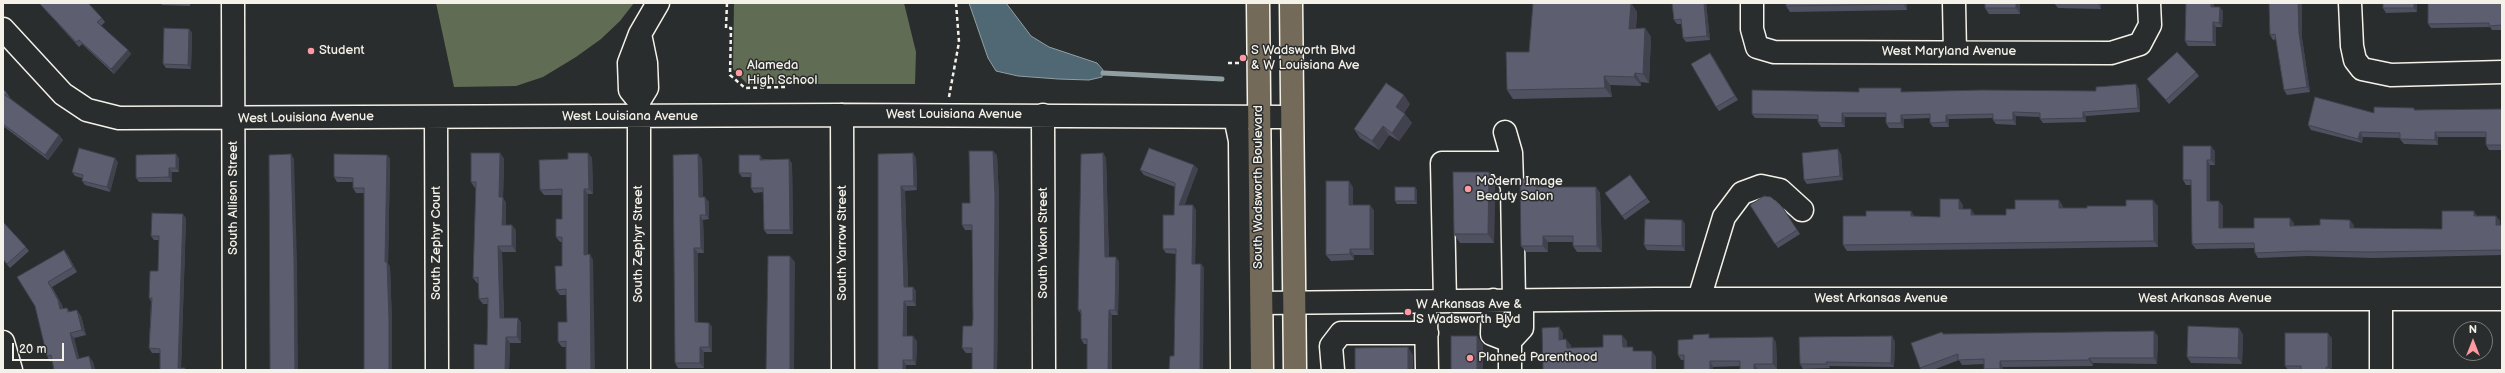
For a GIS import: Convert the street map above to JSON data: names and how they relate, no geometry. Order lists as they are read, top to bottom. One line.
{"streets":{"main road":["South Wadsworth Boulevard"],"street":["West Maryland Avenue","West Louisiana Avenue","South Allison Street","South Zephyr Court","South Yarrow Street","South Yukon Street","South Zephyr Street","West Arkansas Avenue"]},"crossings":[["West Louisiana Avenue","South Wadsworth Boulevard"],["West Louisiana Avenue","South Allison Street"],["West Louisiana Avenue","South Zephyr Court"],["West Louisiana Avenue","South Yarrow Street"],["West Louisiana Avenue","South Yukon Street"],["West Louisiana Avenue","South Zephyr Street"],["South Wadsworth Boulevard","West Arkansas Avenue"]],"places":["Student","S Wadsworth Blvd & W Louisiana Ave","Alameda High School","Modern Image Beauty Salon","W Arkansas Ave & S Wadsworth Blvd","Planned Parenthood"],"scale_bar":"20 m","north":"top"}
